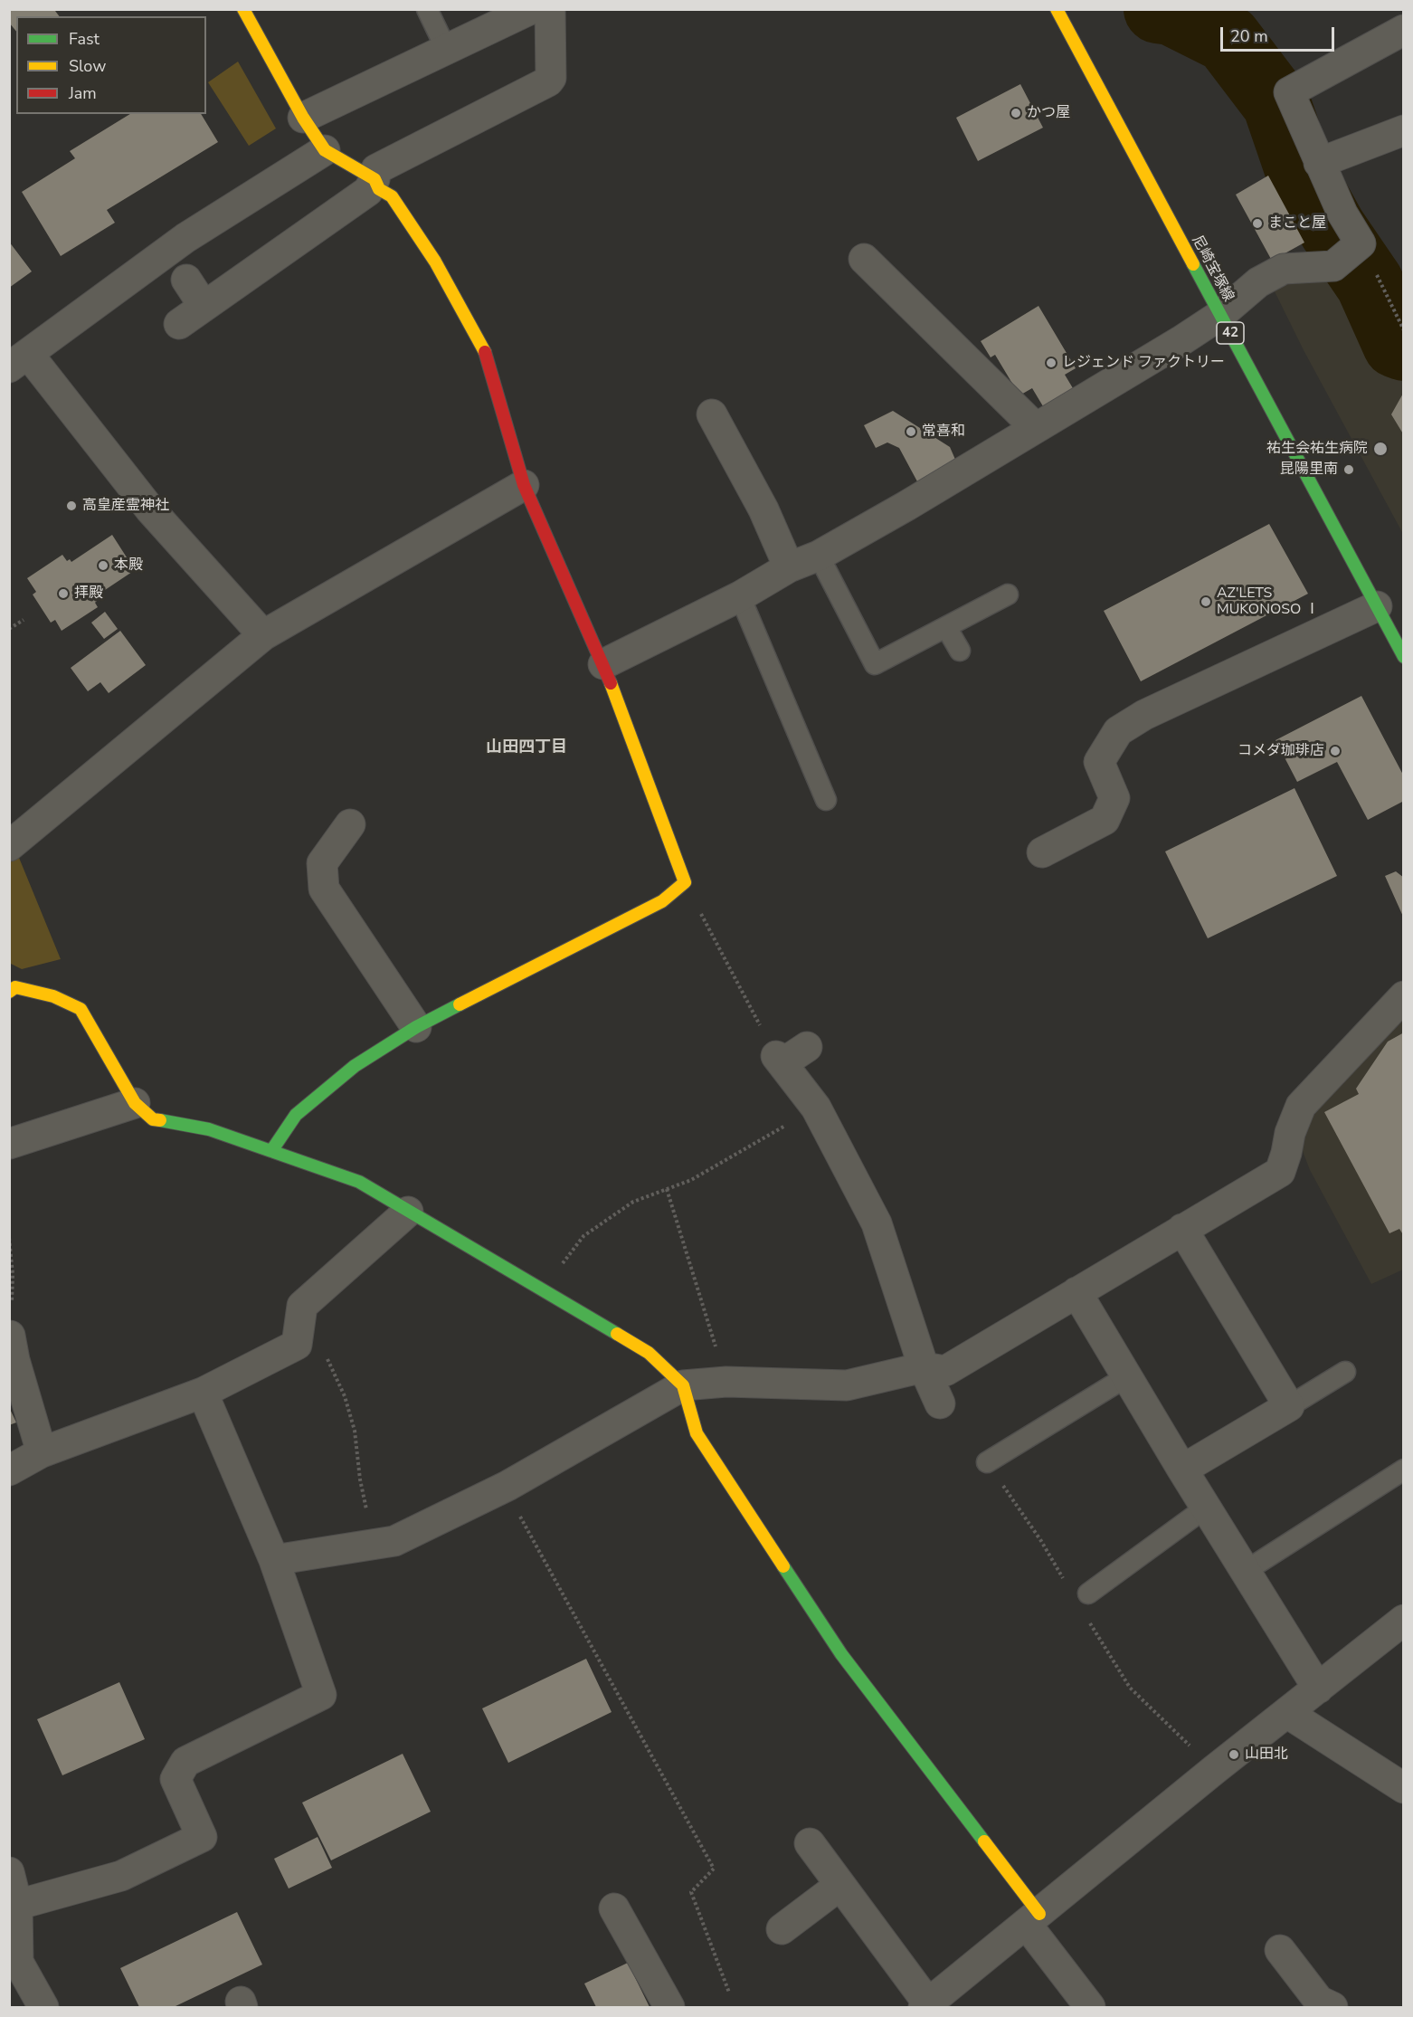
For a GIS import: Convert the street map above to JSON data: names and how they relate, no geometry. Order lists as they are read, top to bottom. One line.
{"streets":{"street":["尼崎宝塚線","42"]},"districts":["山田四丁目"],"places":["かつ屋","まこと屋","レジェンド ファクトリー","常喜和","祐生会祐生病院","昆陽里南","高皇産霊神社","本殿","拝殿","AZ'LETS MUKONOSO Ⅰ","コメダ珈琲店","山田北"],"legend":["Fast","Slow","Jam"],"scale_bar":"20 m"}
